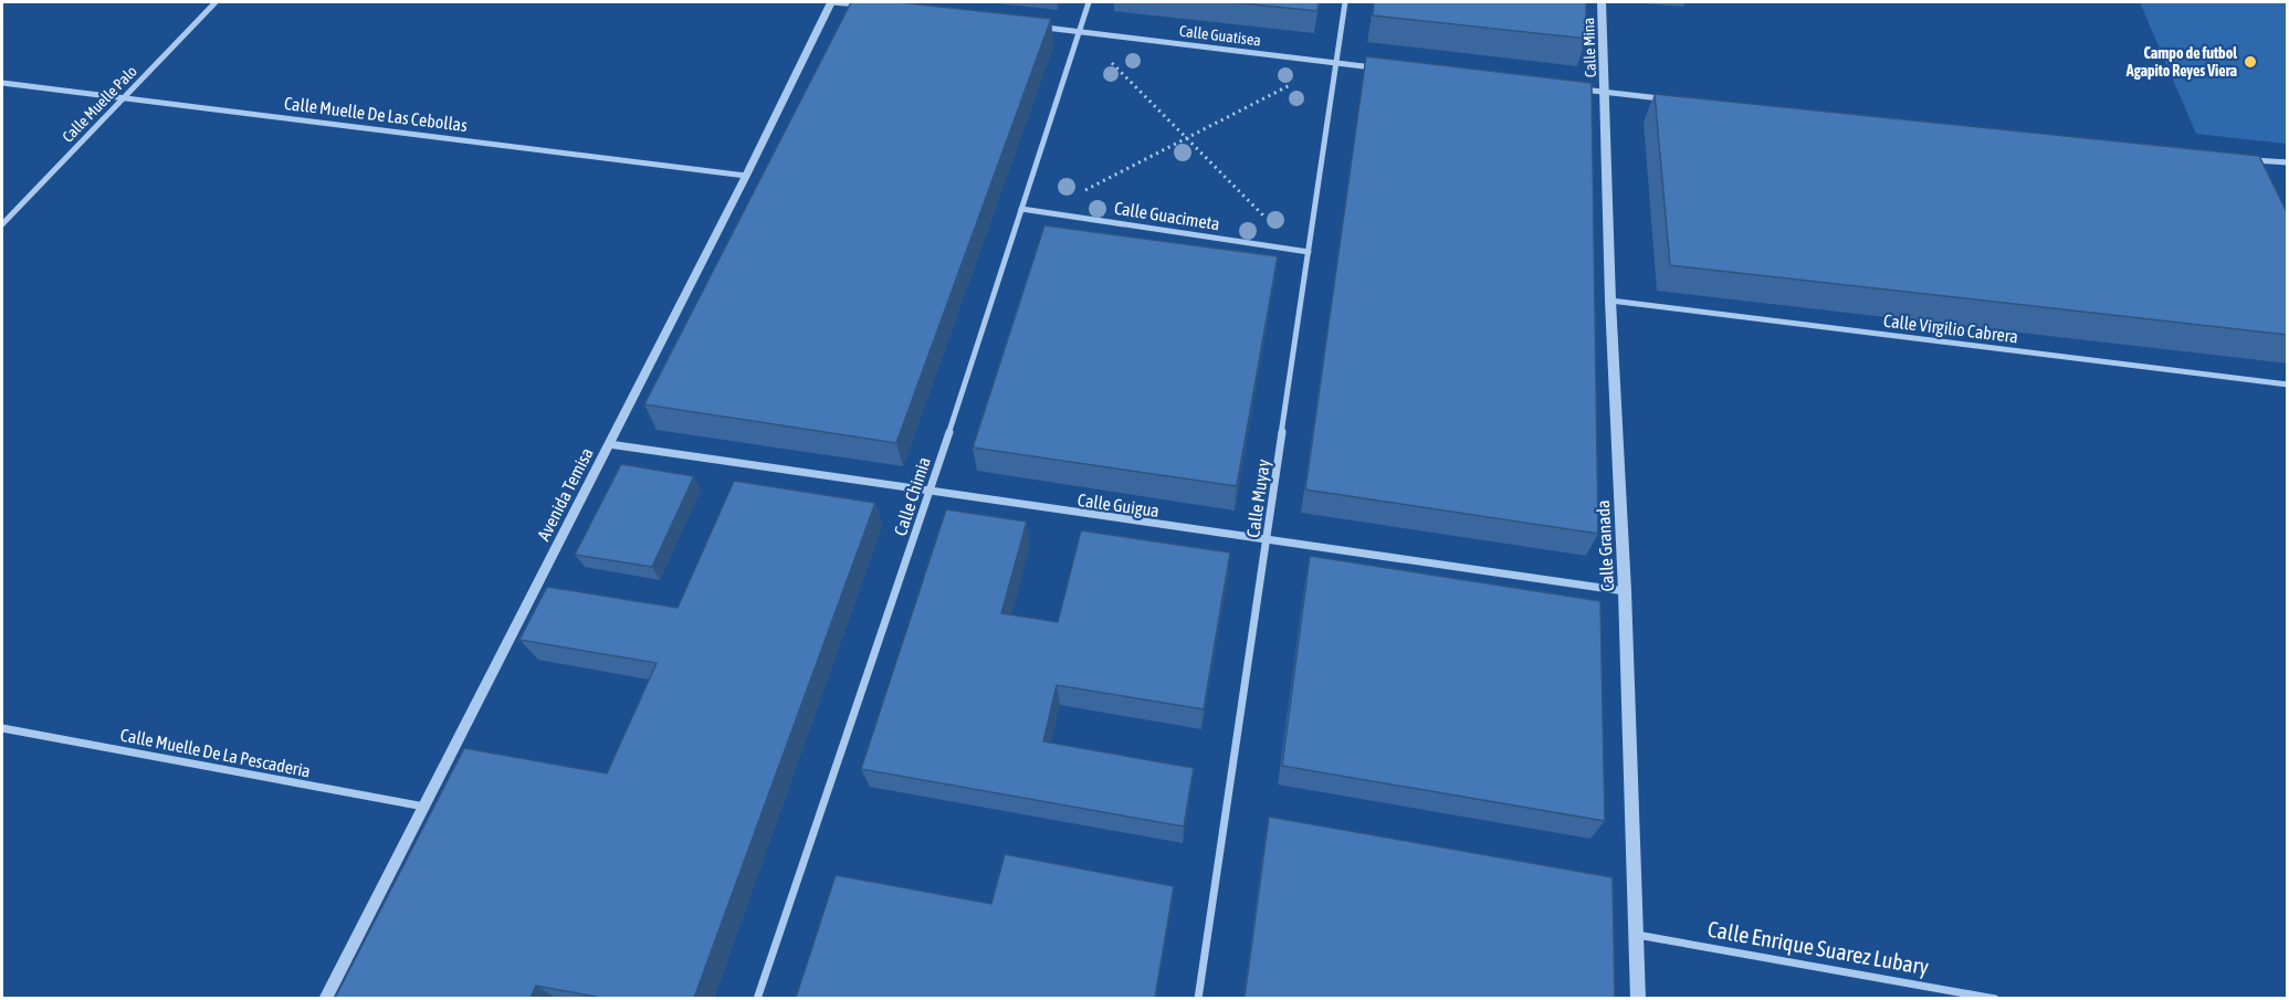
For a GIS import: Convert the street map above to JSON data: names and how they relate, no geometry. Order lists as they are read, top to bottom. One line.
{"streets":{"street":["Calle Guatisea","Calle Mina","Calle Muelle Palo","Calle Muelle De Las Cebollas","Calle Guacimeta","Calle Virgilio Cabrera","Avenida Temisa","Calle Chimia","Calle Muyay","Calle Guigua","Calle Granada","Calle Muelle De La Pescaderia","Calle Enrique Suarez Lubary"]},"crossings":[["Calle Guatisea","Calle Chimia"],["Calle Guatisea","Calle Muyay"],["Calle Mina","Calle Granada"],["Calle Muelle Palo","Calle Muelle De Las Cebollas"],["Calle Muelle De Las Cebollas","Avenida Temisa"],["Calle Guacimeta","Calle Chimia"],["Calle Guacimeta","Calle Muyay"],["Calle Virgilio Cabrera","Calle Granada"],["Avenida Temisa","Calle Guigua"],["Avenida Temisa","Calle Muelle De La Pescaderia"],["Calle Chimia","Calle Guigua"],["Calle Muyay","Calle Guigua"],["Calle Guigua","Calle Granada"],["Calle Granada","Calle Enrique Suarez Lubary"]],"places":["Campo de futbol Agapito Reyes Viera"]}
